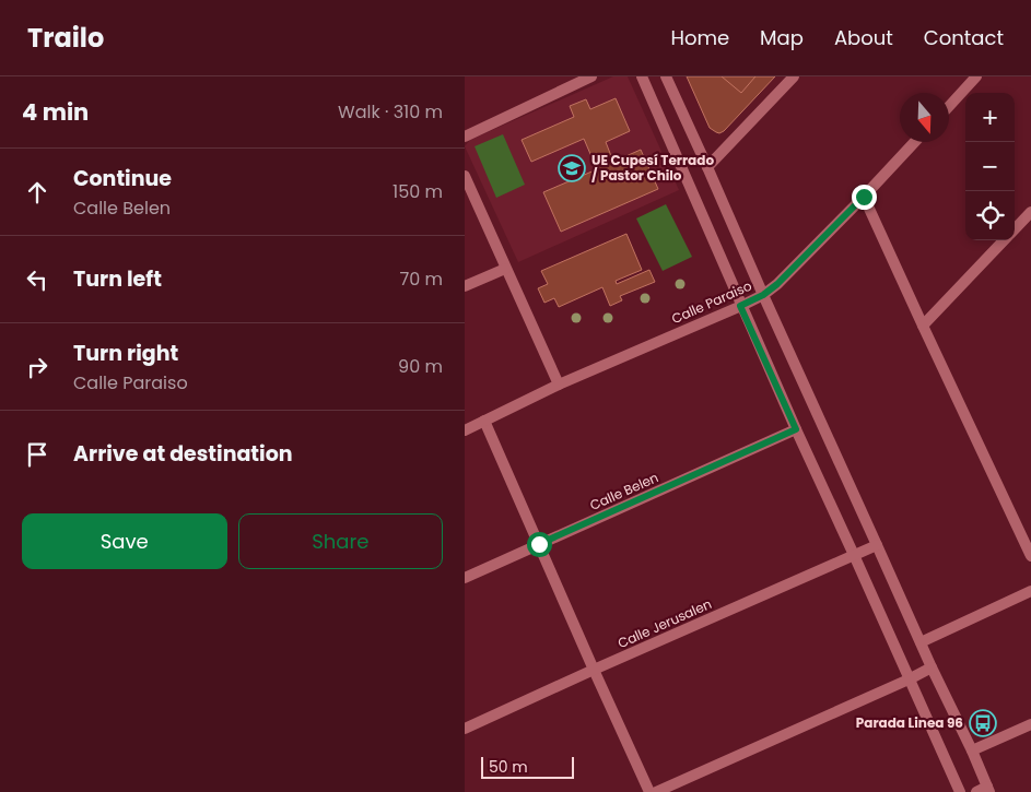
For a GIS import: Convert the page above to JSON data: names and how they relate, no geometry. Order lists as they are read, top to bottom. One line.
{"streets":{"street":["Calle Paraiso","Calle Belen","Calle Jerusalen"]},"places":{"school or university":["UE Cupesí Terrado / Pastor Chilo"],"bus stop":["Parada Linea 96"]},"scale_bar":"50 m","north":"bottom","page":{"header":"Trailo","nav":["Home","Map","About","Contact"],"heading":["4 min","Walk · 310 m"],"map_buttons":["+","−"],"list":[["Continue","Calle Belen","150 m"],["Turn left","70 m"],["Turn right","Calle Paraiso","90 m"],"Arrive at destination"],"buttons":["Save","Share"],"scale":"50 m"}}
